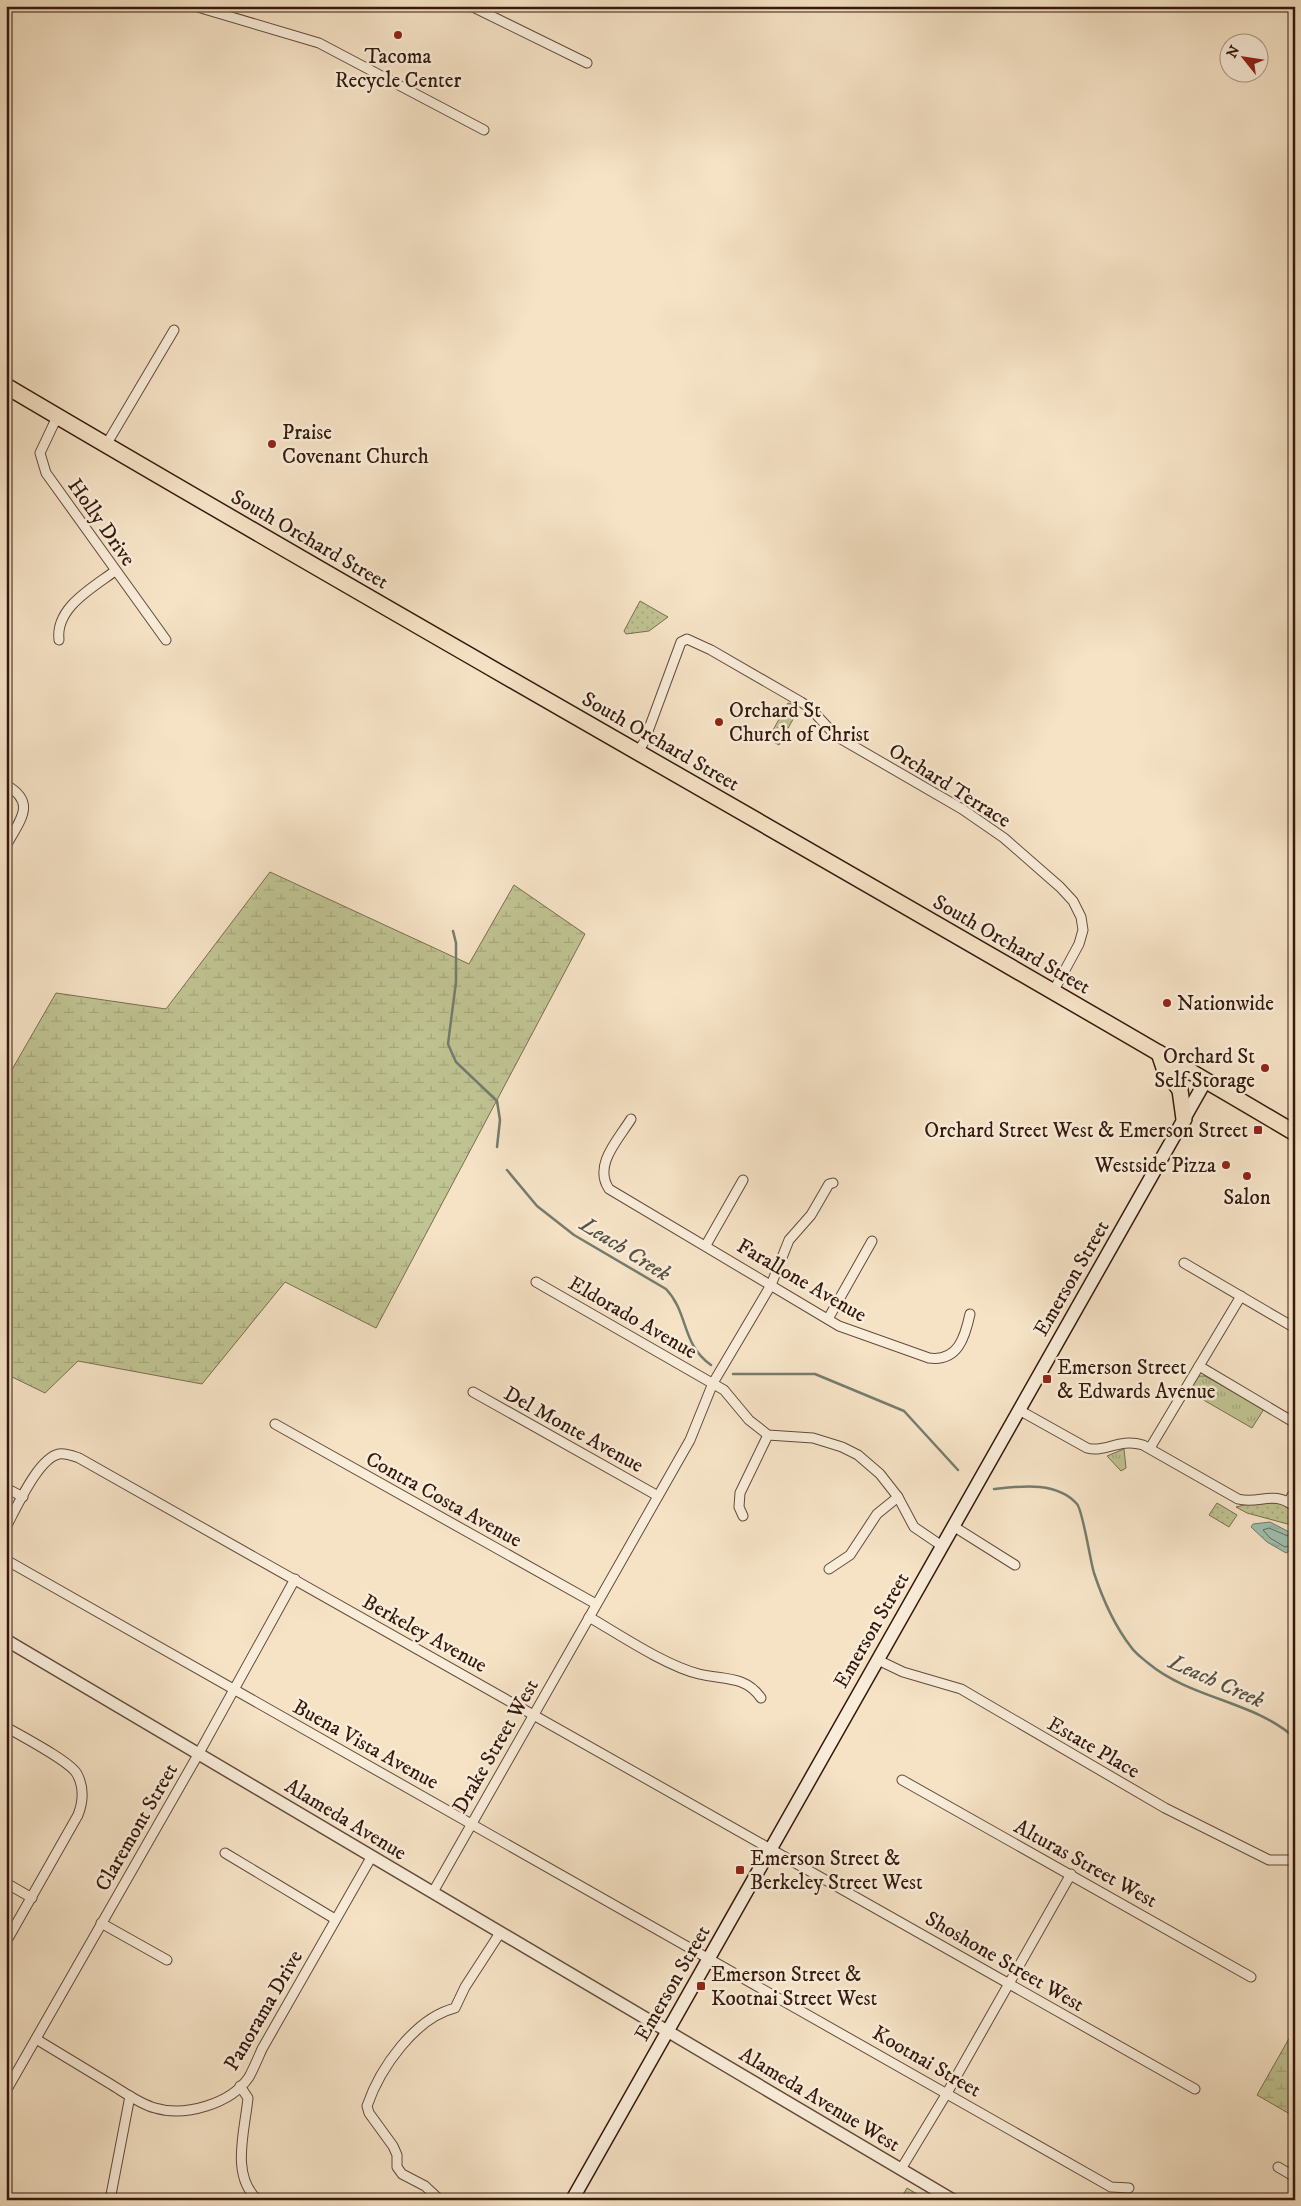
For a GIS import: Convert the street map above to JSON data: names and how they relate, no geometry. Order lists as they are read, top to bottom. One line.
{"streets":{"main road":["South Orchard Street","Emerson Street"],"street":["Holly Drive","Orchard Terrace","Farallone Avenue","Eldorado Avenue","Del Monte Avenue","Contra Costa Avenue","Berkeley Avenue","Buena Vista Avenue","Drake Street West","Estate Place","Alameda Avenue","Claremont Street","Alturas Street West","Shoshone Street West","Panorama Drive","Kootnai Street","Alameda Avenue West"]},"crossings":[["Holly Drive","South Orchard Street"],["South Orchard Street","Orchard Terrace"],["South Orchard Street","Emerson Street"],["Emerson Street","Berkeley Avenue"],["Emerson Street","Buena Vista Avenue"],["Emerson Street","Estate Place"],["Emerson Street","Alameda Avenue"],["Emerson Street","Shoshone Street West"],["Emerson Street","Kootnai Street"],["Emerson Street","Alameda Avenue West"],["Contra Costa Avenue","Drake Street West"],["Berkeley Avenue","Drake Street West"],["Berkeley Avenue","Claremont Street"],["Berkeley Avenue","Shoshone Street West"],["Buena Vista Avenue","Drake Street West"],["Buena Vista Avenue","Claremont Street"],["Buena Vista Avenue","Kootnai Street"],["Drake Street West","Alameda Avenue"],["Alameda Avenue","Claremont Street"],["Alameda Avenue","Panorama Drive"],["Alameda Avenue","Alameda Avenue West"],["Claremont Street","Panorama Drive"]],"water":["Leach Creek"],"places":{"other":["Tacoma Recycle Center","Praise Covenant Church","Orchard St Church of Christ","Nationwide","Orchard St Self Storage","Westside Pizza","Salon"],"transit":["Orchard Street West & Emerson Street","Emerson Street & Edwards Avenue","Emerson Street & Berkeley Street West","Emerson Street & Kootnai Street West"]},"north":"top left"}
